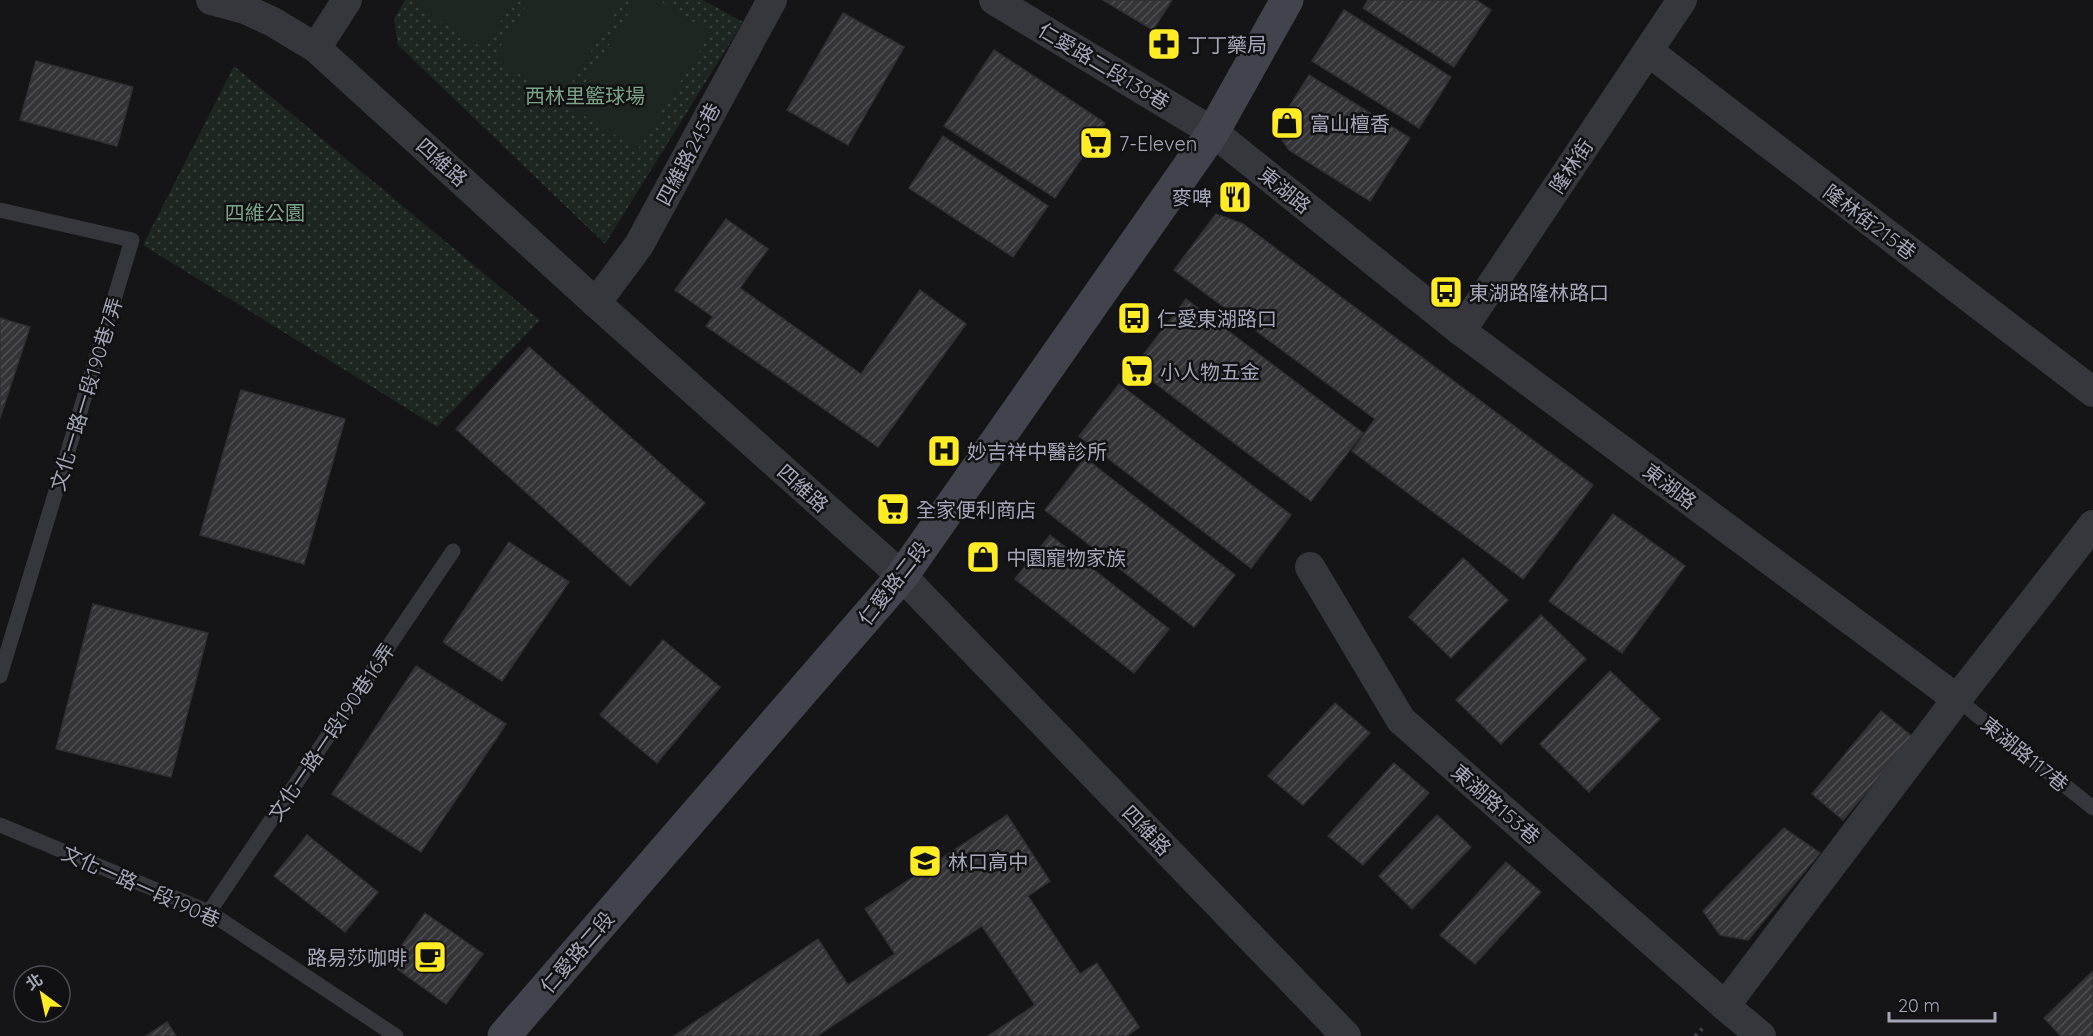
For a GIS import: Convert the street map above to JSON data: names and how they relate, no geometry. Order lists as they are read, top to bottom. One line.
{"streets":{"main road":["仁愛路二段"],"street":["仁愛路二段138巷","四維路245巷","四維路","隆林街","東湖路","隆林街215巷","東湖路153巷"],"lane":["文化一路一段190巷7弄","文化一路一段190巷16弄","東湖路117巷","文化一路一段190巷"]},"crossings":[["仁愛路二段138巷","東湖路"],["仁愛路二段138巷","仁愛路二段"],["四維路245巷","四維路"],["四維路","仁愛路二段"],["隆林街","東湖路"],["隆林街","隆林街215巷"],["東湖路","仁愛路二段"],["東湖路","東湖路117巷"],["文化一路一段190巷16弄","文化一路一段190巷"]],"parks":["西林里籃球場","四維公園"],"places":{"pharmacy":["丁丁藥局"],"shop":["富山檀香","中園寵物家族"],"supermarket":["7-Eleven","小人物五金","全家便利商店"],"restaurant":["麥啤"],"bus stop":["東湖路隆林路口","仁愛東湖路口"],"hospital":["妙吉祥中醫診所"],"school or university":["林口高中"],"cafe":["路易莎咖啡"]},"scale_bar":"20 m","north":"top left"}
